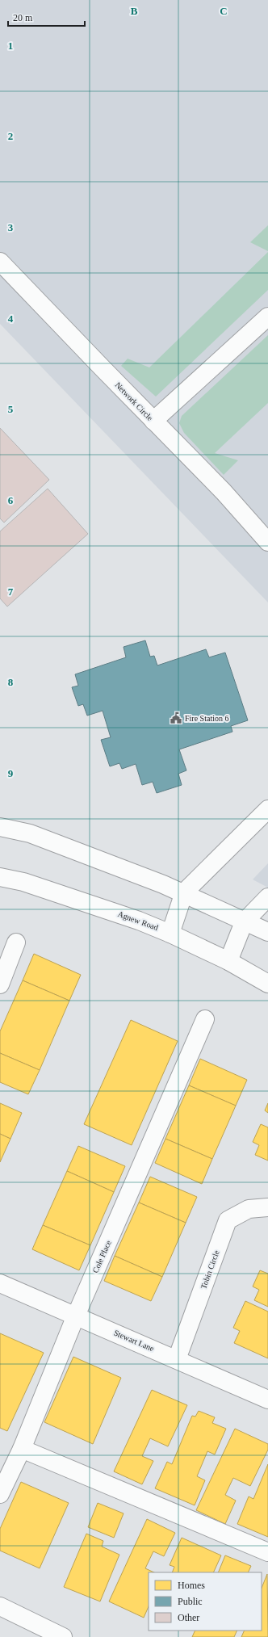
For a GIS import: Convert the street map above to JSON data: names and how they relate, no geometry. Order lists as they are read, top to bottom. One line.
{"streets":{"main road":["Network Circle","Agnew Road","Cole Place","Tobin Circle","Stewart Lane"]},"crossings":[["Cole Place","Stewart Lane"],["Tobin Circle","Stewart Lane"]],"places":{"public building":["Fire Station 6"]},"legend":["Homes","Public","Other"],"scale_bar":"20 m","grid":{"columns":["B","C"],"rows":["1","2","3","4","5","6","7","8","9"]}}
